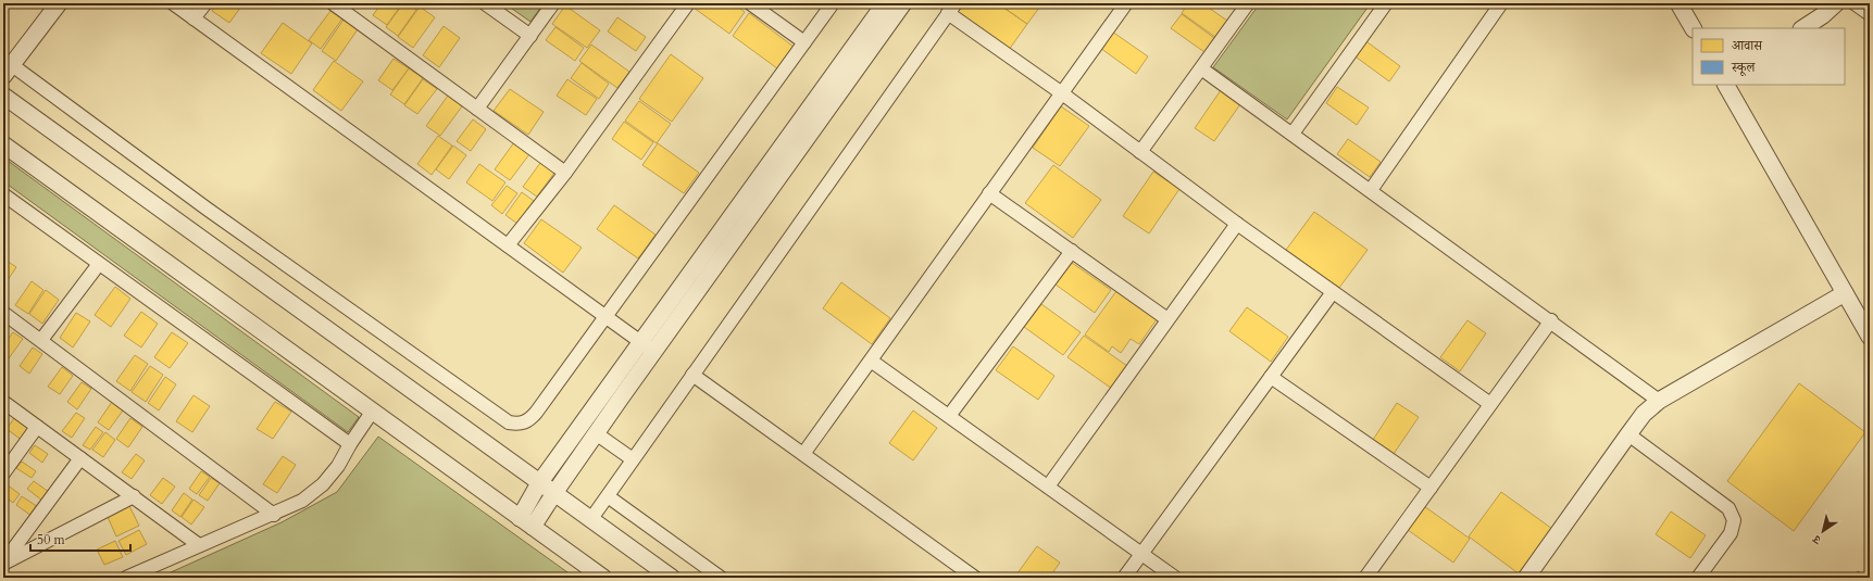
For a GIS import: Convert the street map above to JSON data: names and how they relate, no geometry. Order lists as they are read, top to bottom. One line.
{"legend":["आवास","स्कूल"],"scale_bar":"50 m","north":"bottom left"}
